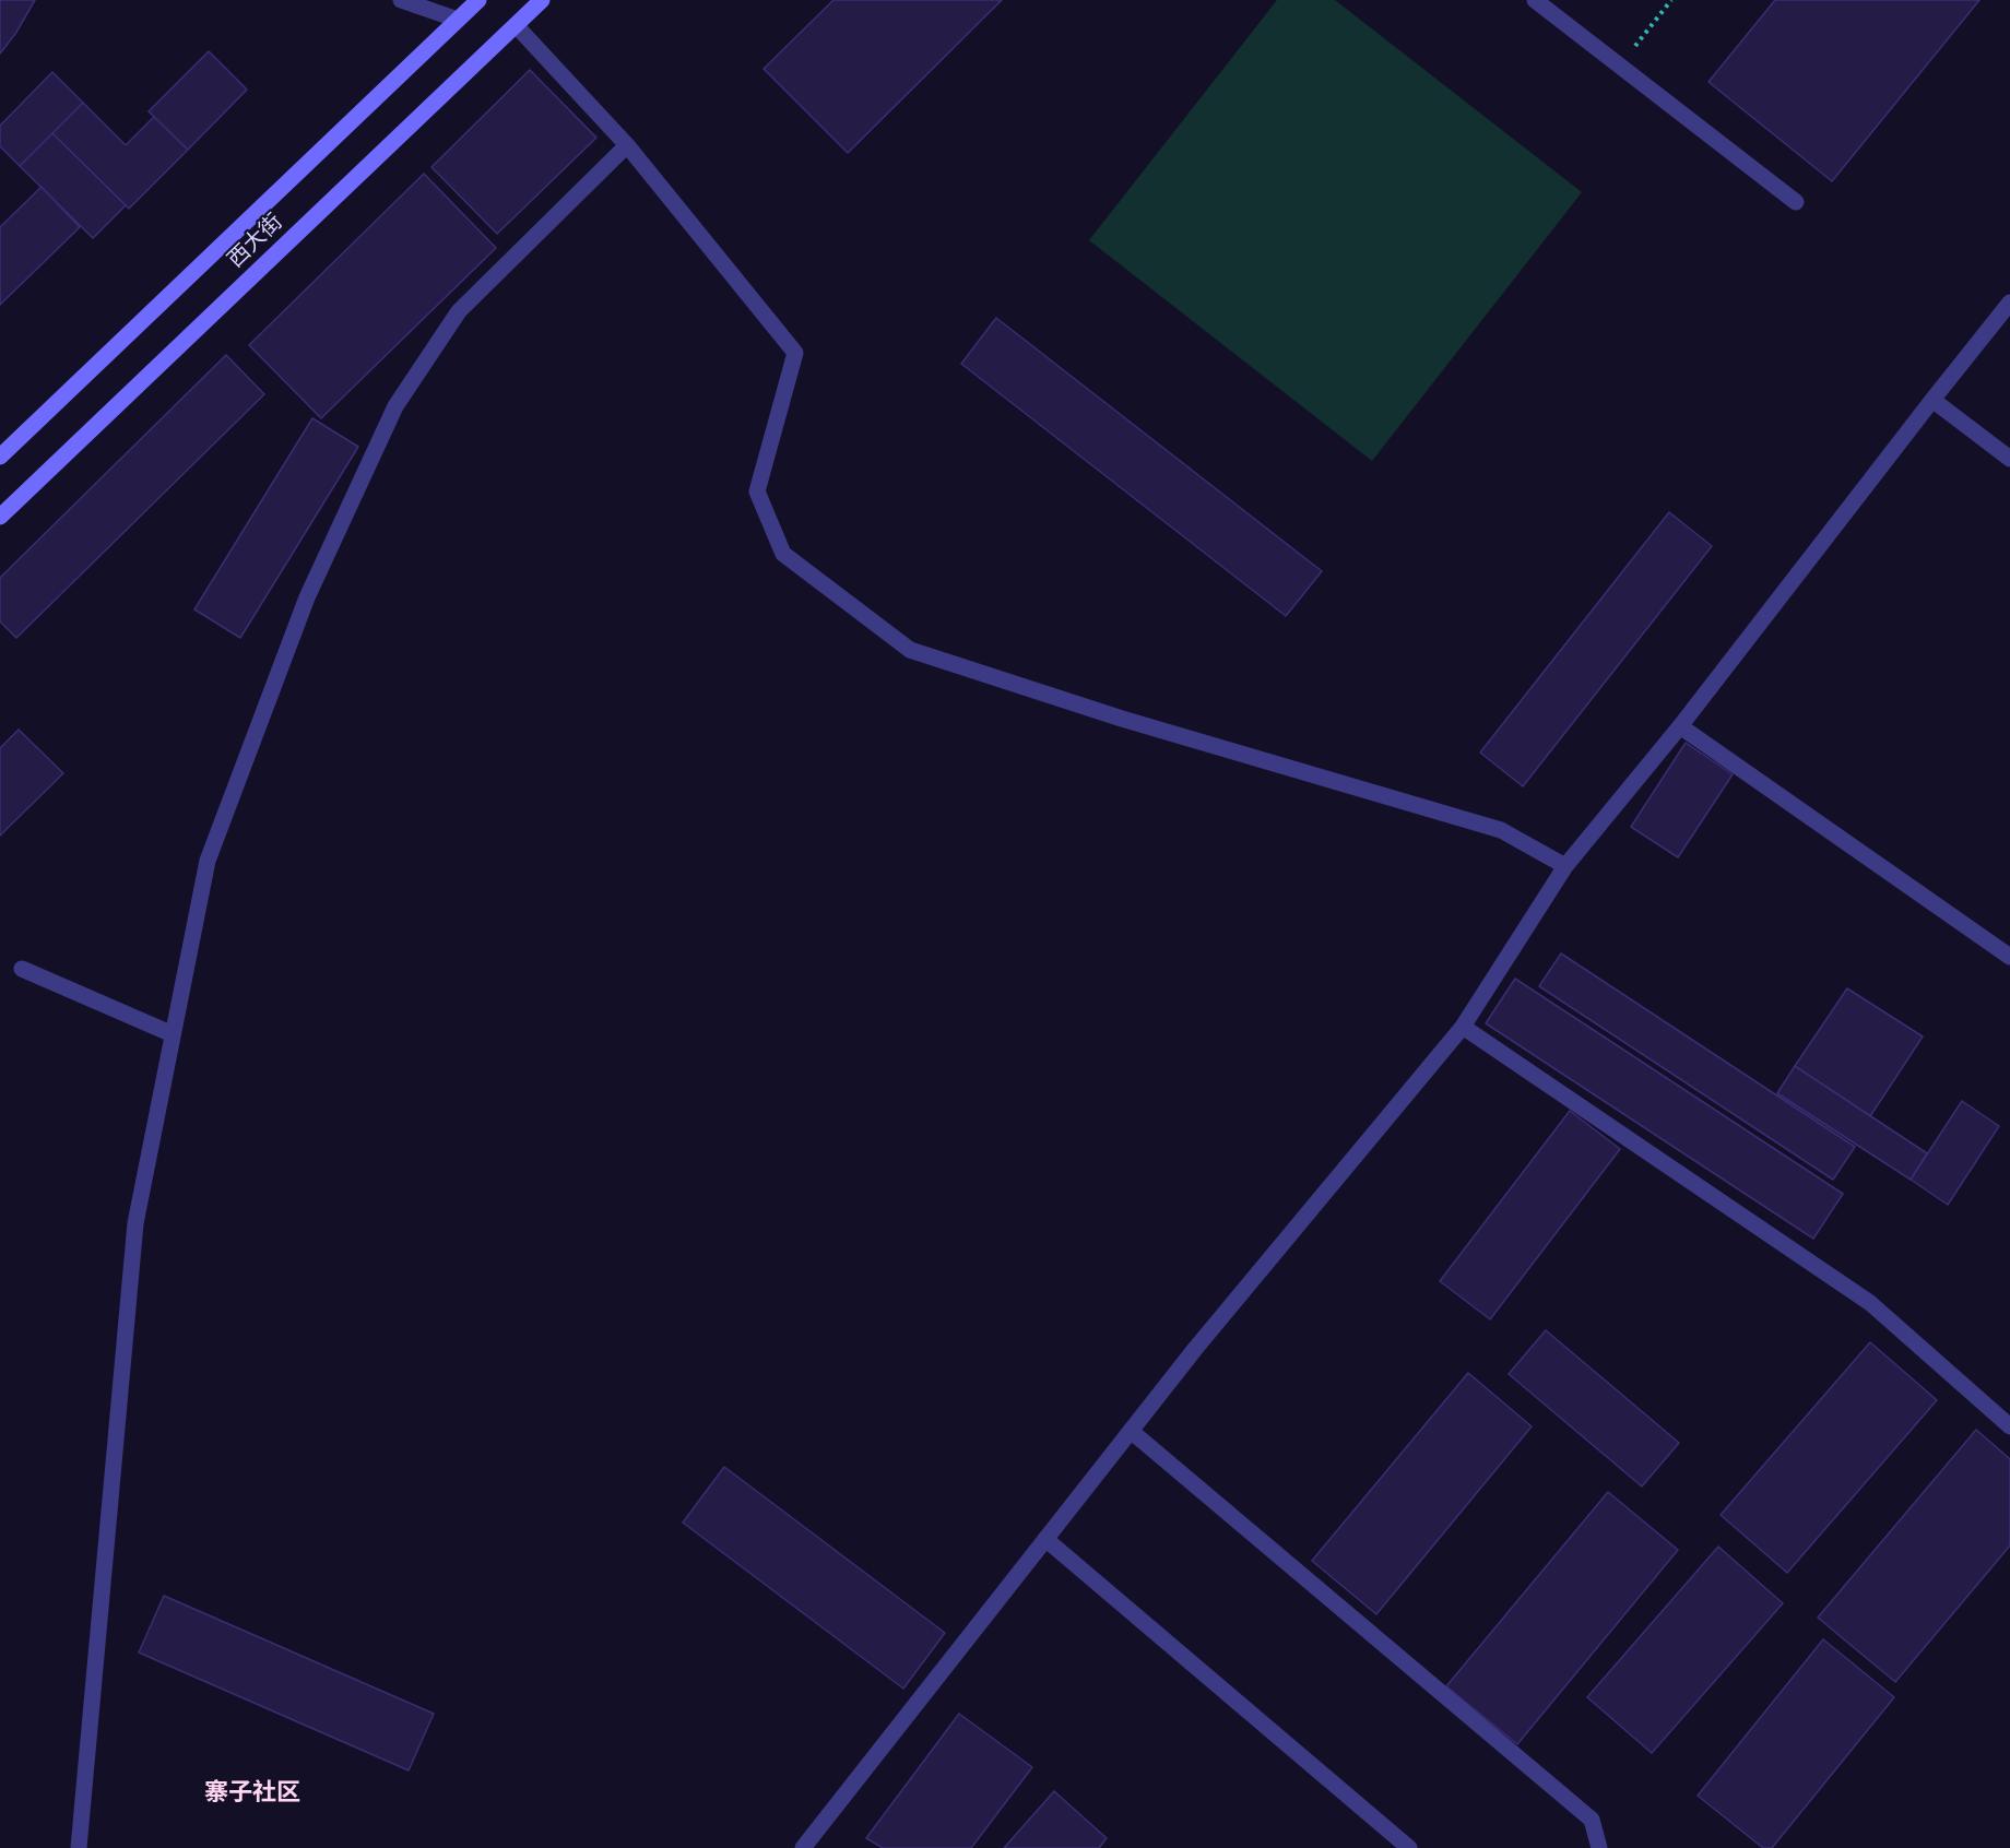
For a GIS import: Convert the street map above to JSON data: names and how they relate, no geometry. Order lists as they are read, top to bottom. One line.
{"streets":{"main road":["西大街"]},"districts":["寨子社区"]}
